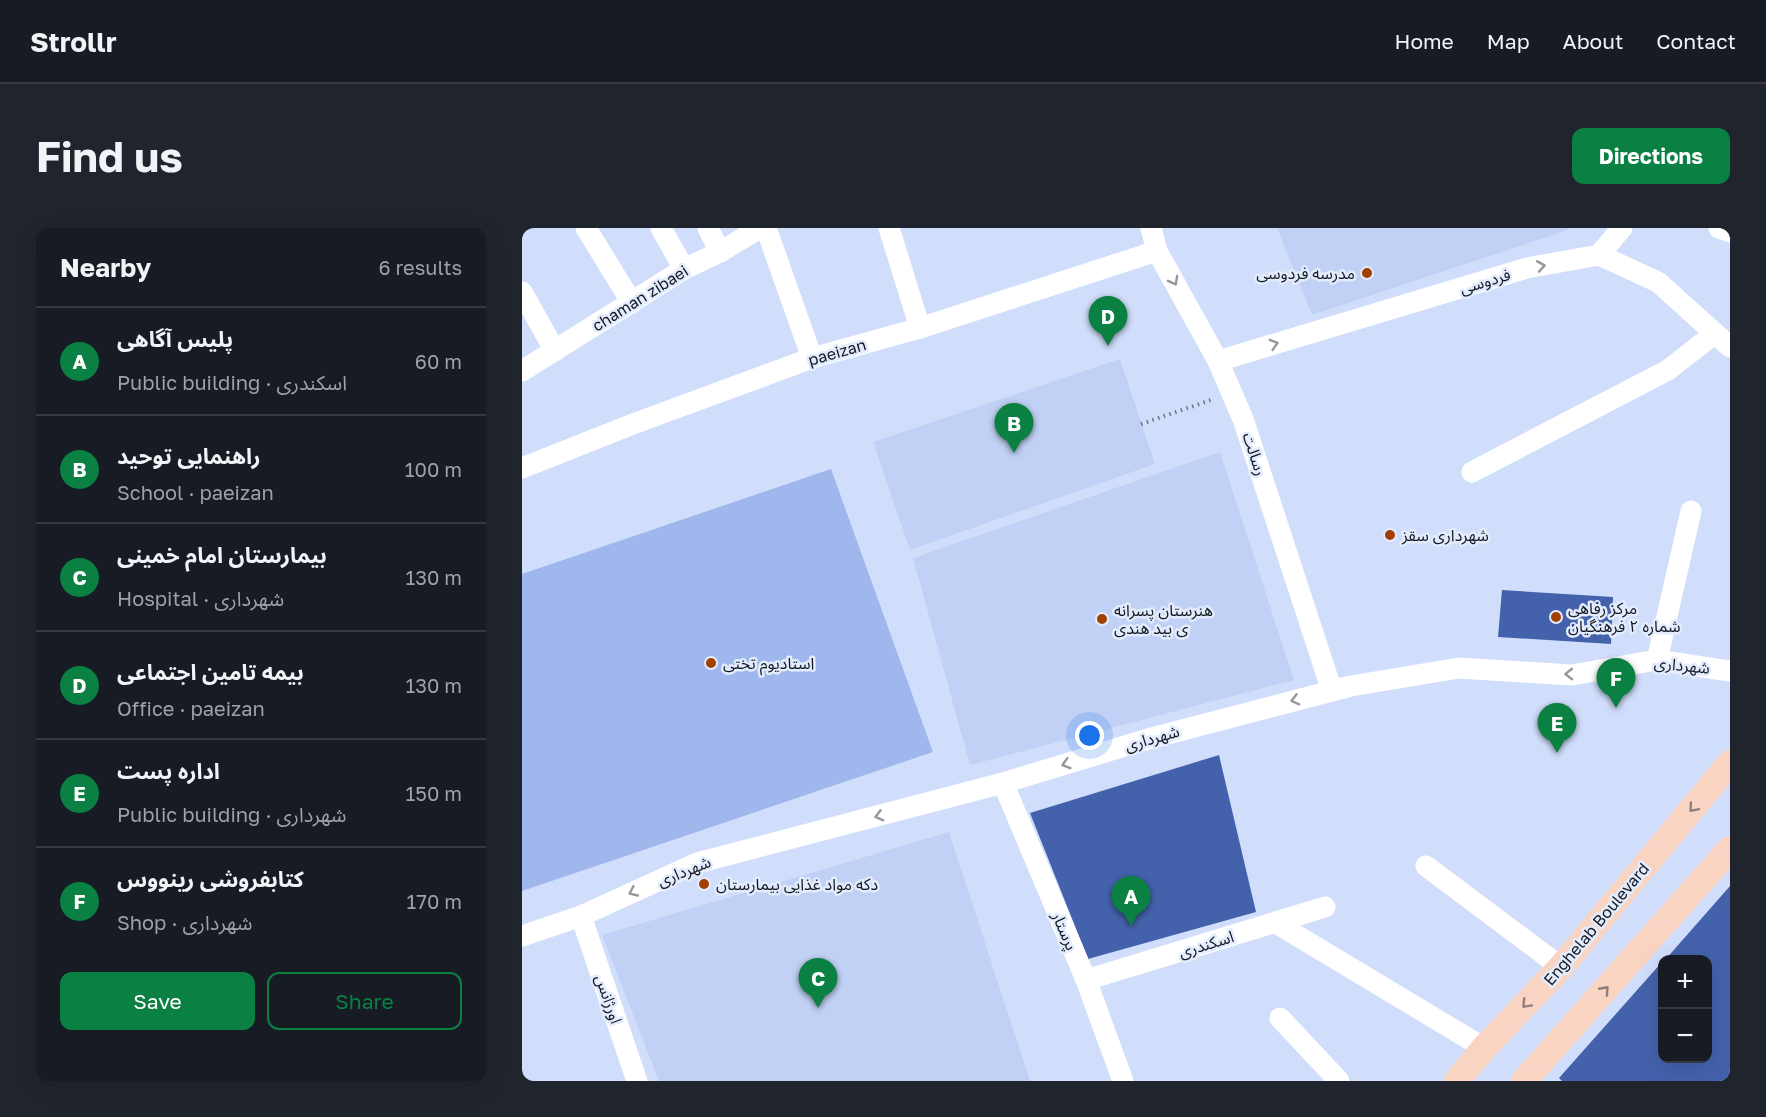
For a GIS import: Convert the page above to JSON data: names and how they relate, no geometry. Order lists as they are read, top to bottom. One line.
{"streets":{"main road":["Enghelab Boulevard"],"street":["فردوسی","chaman zibaei","paeizan","رسالت","شهرداری","پرستار","اسکندری","اورژانس"]},"crossings":[["فردوسی","رسالت"],["paeizan","رسالت"],["رسالت","شهرداری"],["شهرداری","پرستار"],["شهرداری","اورژانس"],["پرستار","اسکندری"]],"one_way":["شهرداری"],"places":["مدرسه فردوسی","شهرداری سقز","مرکز رفاهی شماره ۲ فرهنگیان","هنرستان پسرانه ی بید هندی","استادیوم تختی","دکه مواد غذایی بیمارستان"],"page":{"header":"Strollr","nav":["Home","Map","About","Contact"],"buttons":["Directions",["Save","Share"]],"title":"Find us","heading":["Nearby","6 results"],"pins":["D","B","F","E","A","C"],"list":[{"mark":"A","name":"پلیس آگاهی","note":"Public building · اسکندری","value":"60 m"},{"mark":"B","name":"راهنمایی توحید","note":"School · paeizan","value":"100 m"},{"mark":"C","name":"بیمارستان امام خمینی","note":"Hospital · شهرداری","value":"130 m"},{"mark":"D","name":"بیمه تامین اجتماعی","note":"Office · paeizan","value":"130 m"},{"mark":"E","name":"اداره پست","note":"Public building · شهرداری","value":"150 m"},{"mark":"F","name":"کتابفروشی رینووس","note":"Shop · شهرداری","value":"170 m"}],"map_buttons":["+","−"]}}
